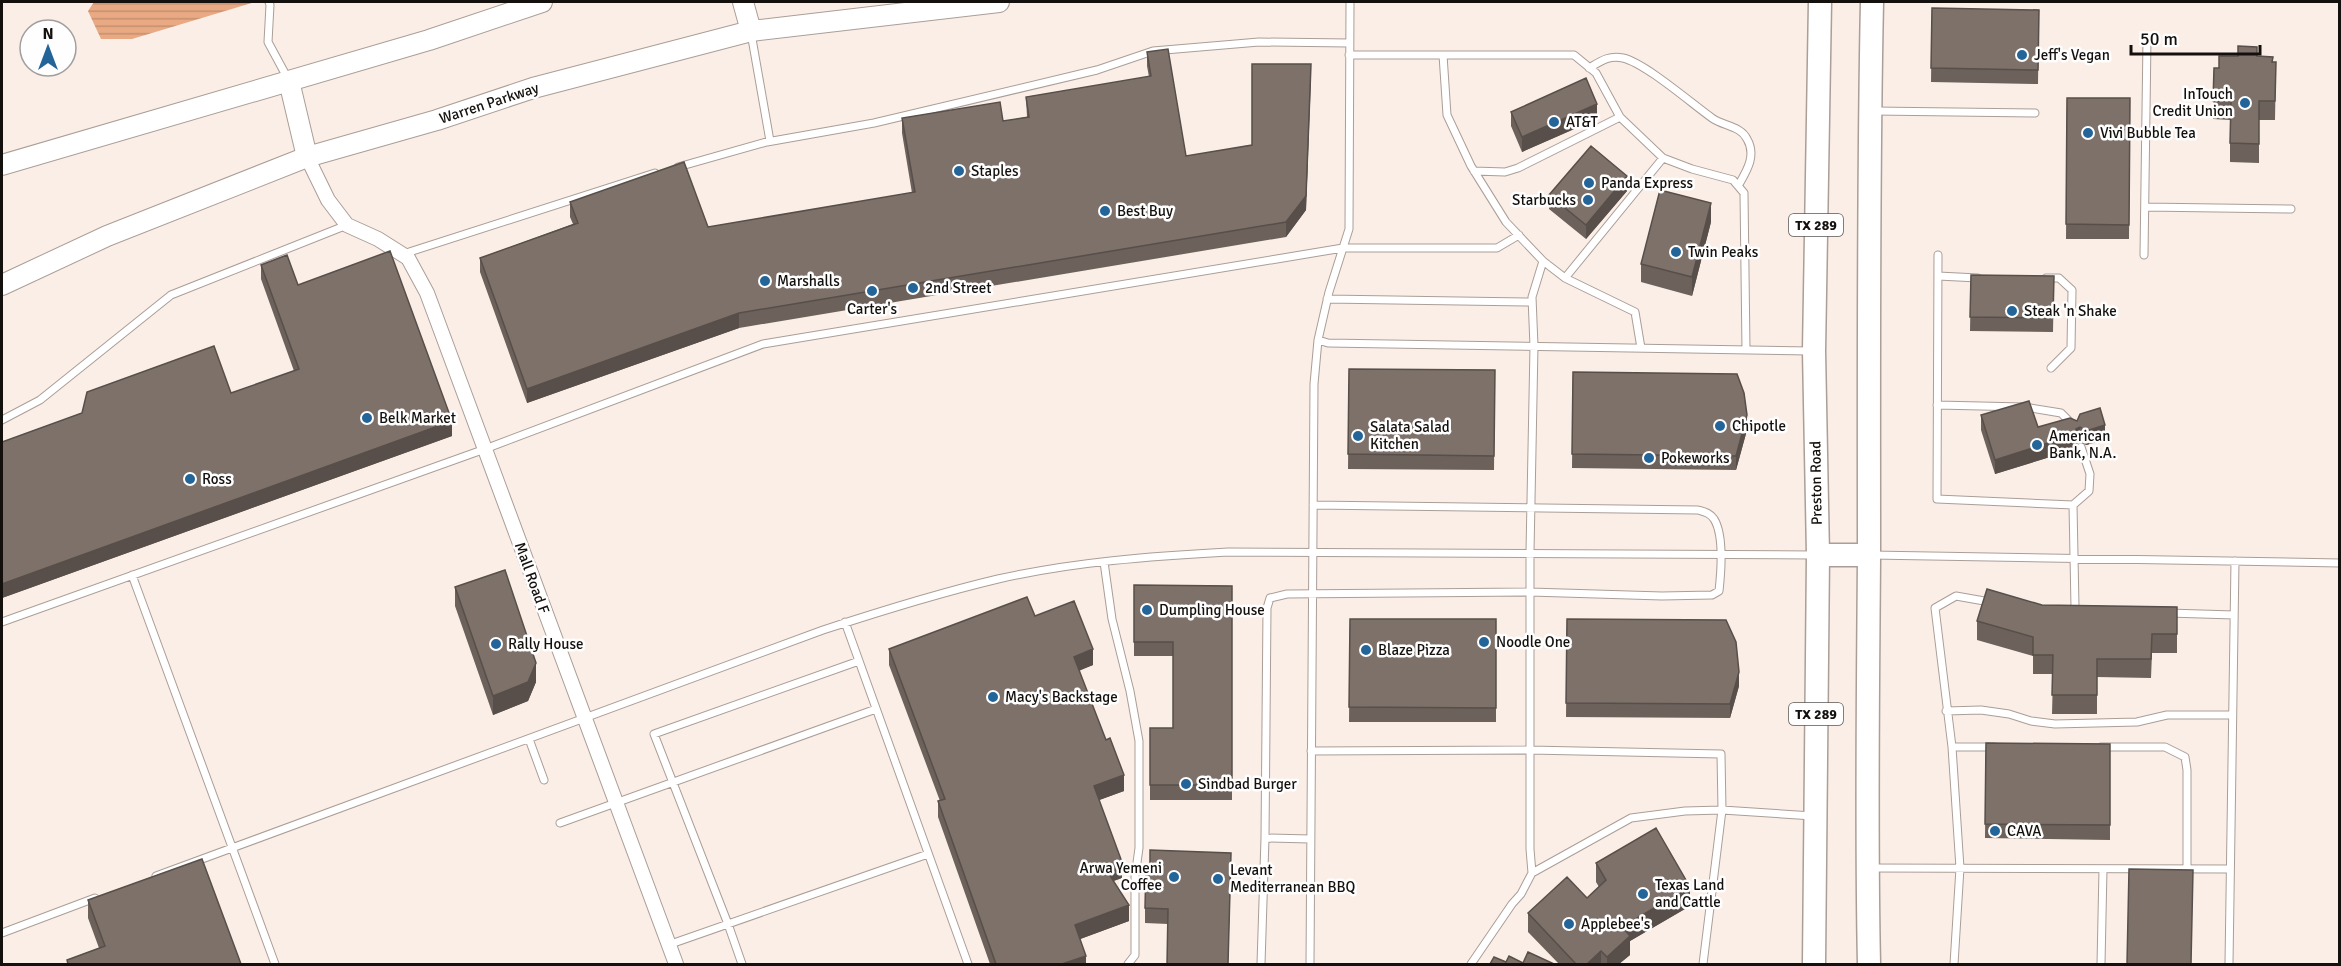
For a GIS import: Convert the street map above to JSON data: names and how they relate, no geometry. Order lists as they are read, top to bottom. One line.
{"streets":{"main road":["Warren Parkway","TX 289","Preston Road"],"street":["Mall Road F"]},"places":["Jeff's Vegan","InTouch Credit Union","AT&T","Vivi Bubble Tea","Staples","Panda Express","Starbucks","Best Buy","Twin Peaks","Marshalls","2nd Street","Carter's","Steak 'n Shake","Belk Market","Chipotle","Salata Salad Kitchen","American Bank, N.A.","Pokeworks","Ross","Dumpling House","Noodle One","Rally House","Blaze Pizza","Macy's Backstage","Sindbad Burger","CAVA","Arwa Yemeni Coffee","Levant Mediterranean BBQ","Texas Land and Cattle","Applebee's"],"scale_bar":"50 m","north":"top"}
